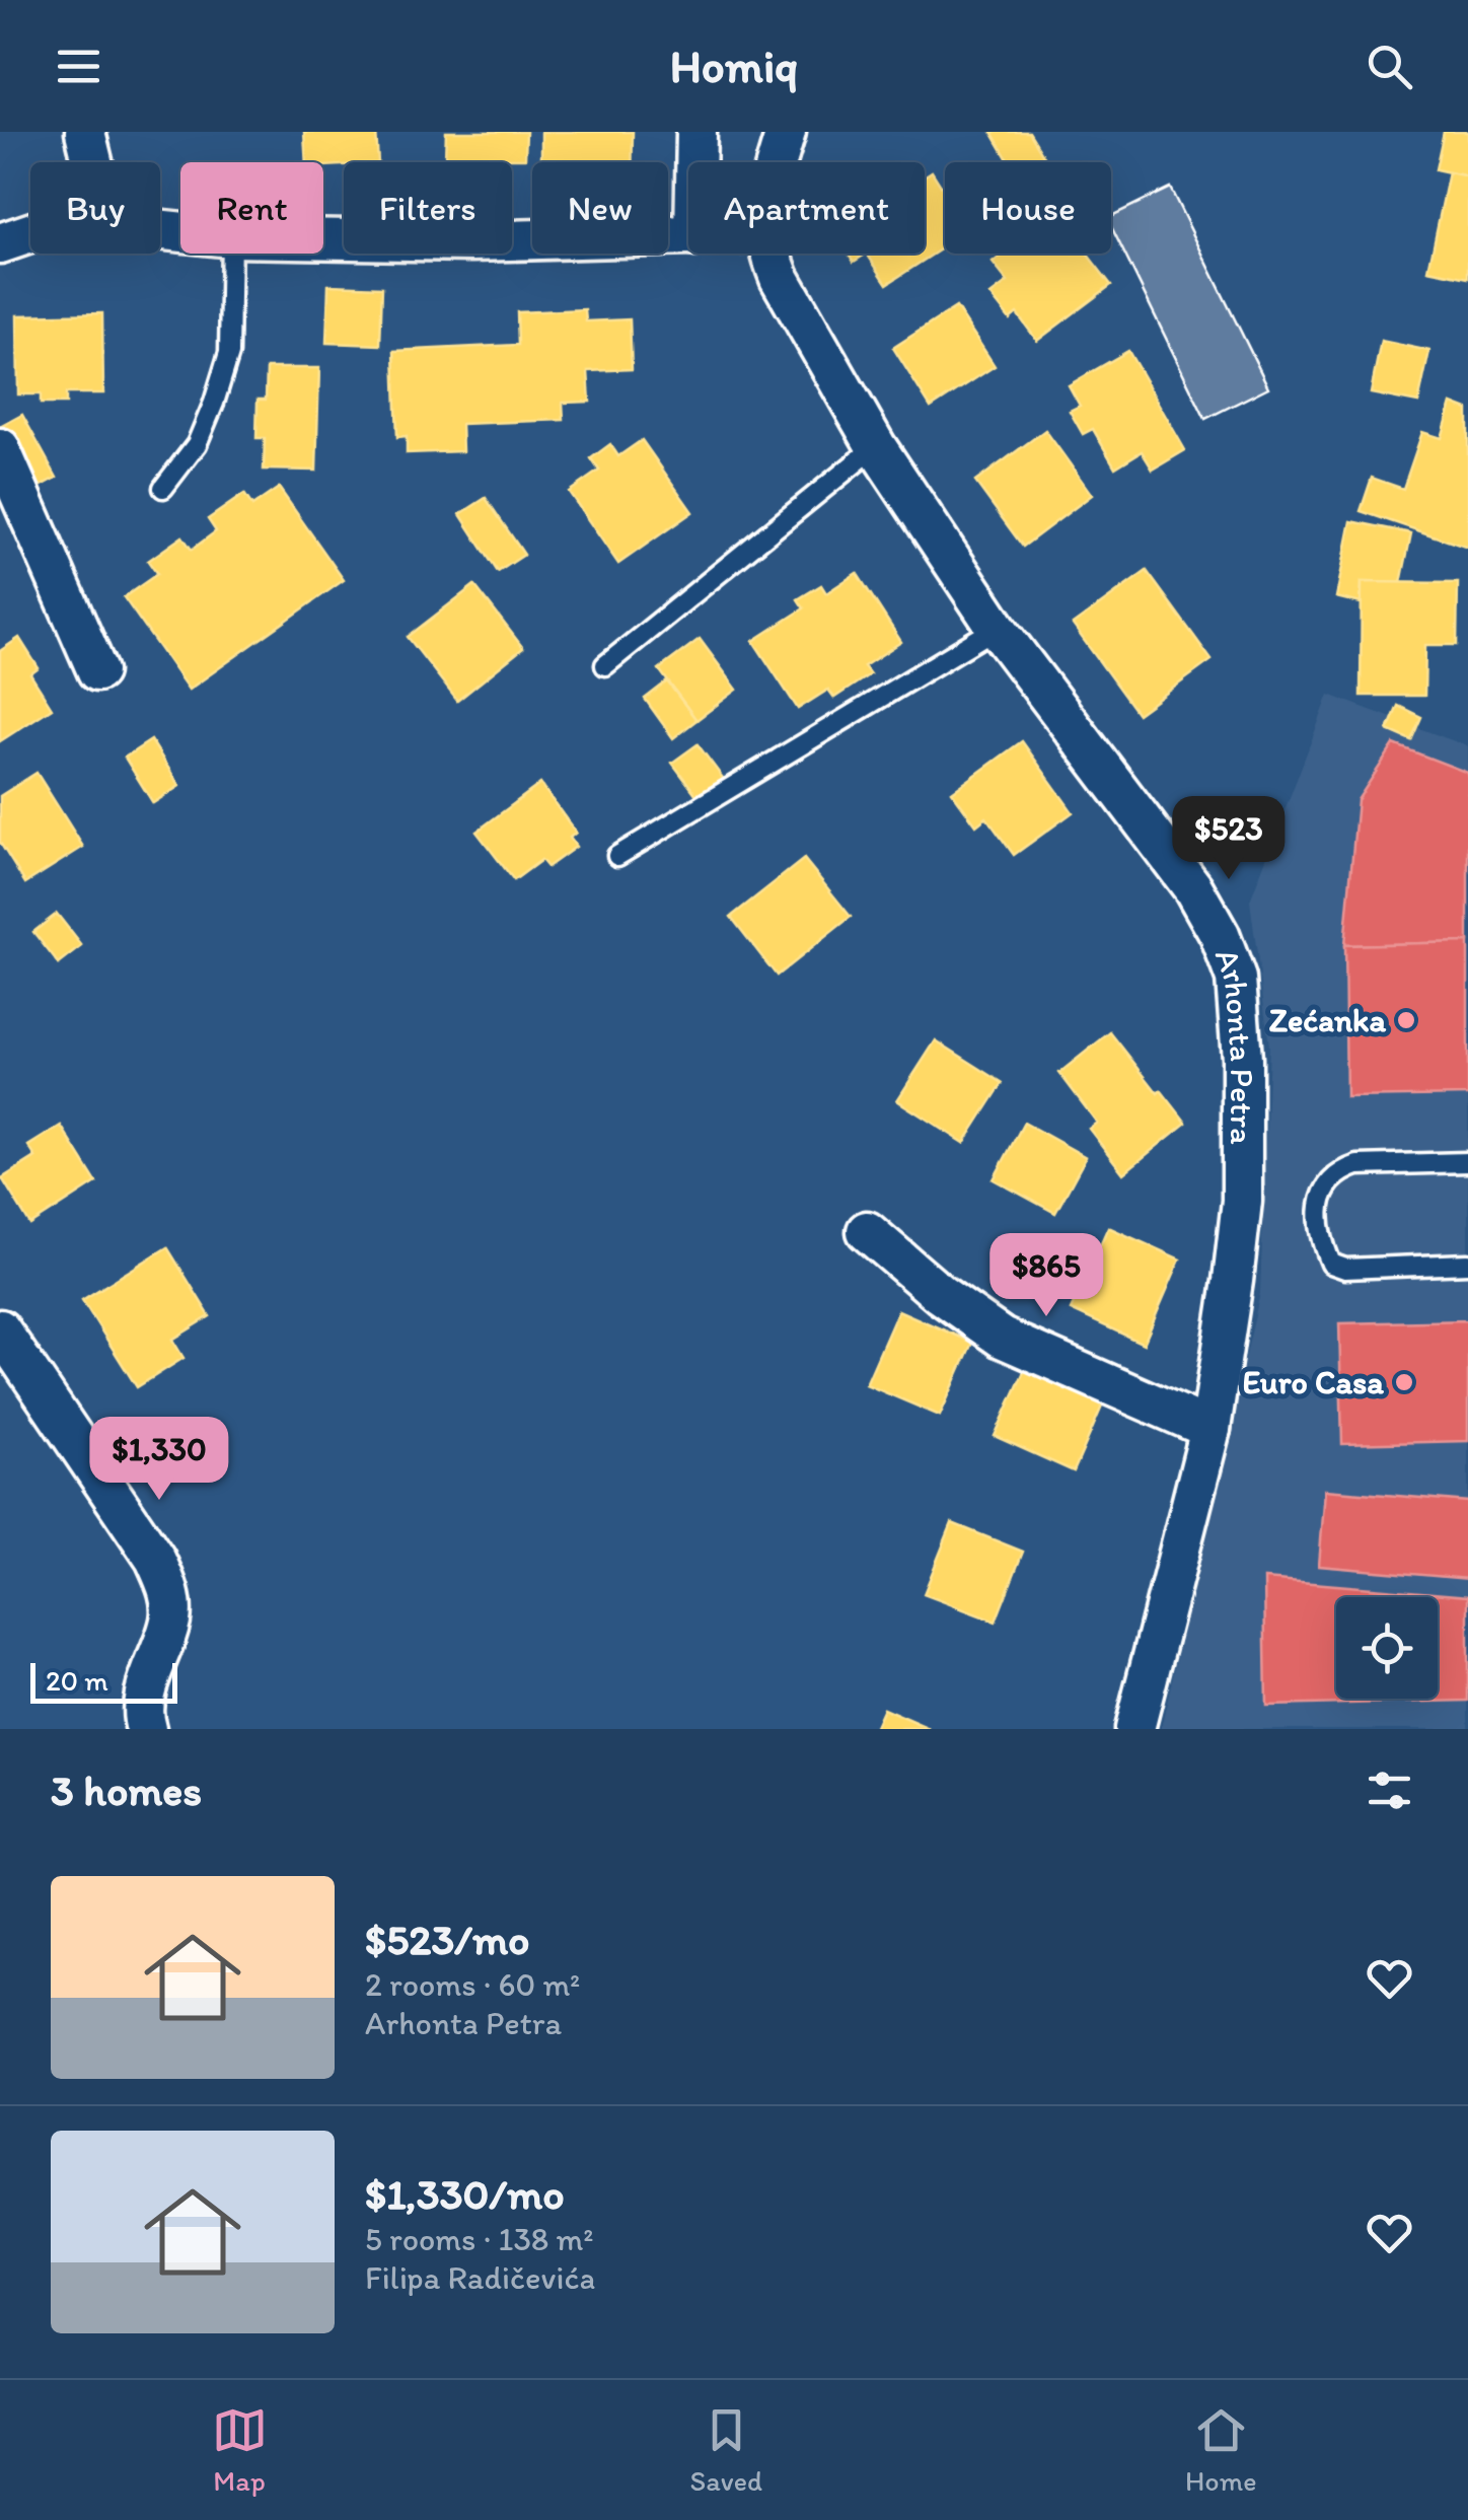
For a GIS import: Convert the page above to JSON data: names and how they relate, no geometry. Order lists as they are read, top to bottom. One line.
{"streets":{"street":["Arhonta Petra"]},"places":["Zećanka","Euro Casa"],"scale_bar":"20 m","page":{"header":"Homiq","chip":["Buy","Rent","Filters","New","Apartment","House"],"price":["$523","$865","$1,330"],"scale":"20 m","heading":"3 homes","list":[{"name":"$523/mo","note":"2 rooms · 60 m² · Arhonta Petra"},{"name":"$1,330/mo","note":"5 rooms · 138 m² · Filipa Radičevića"}],"tabs":["Map","Saved","Home"]}}
